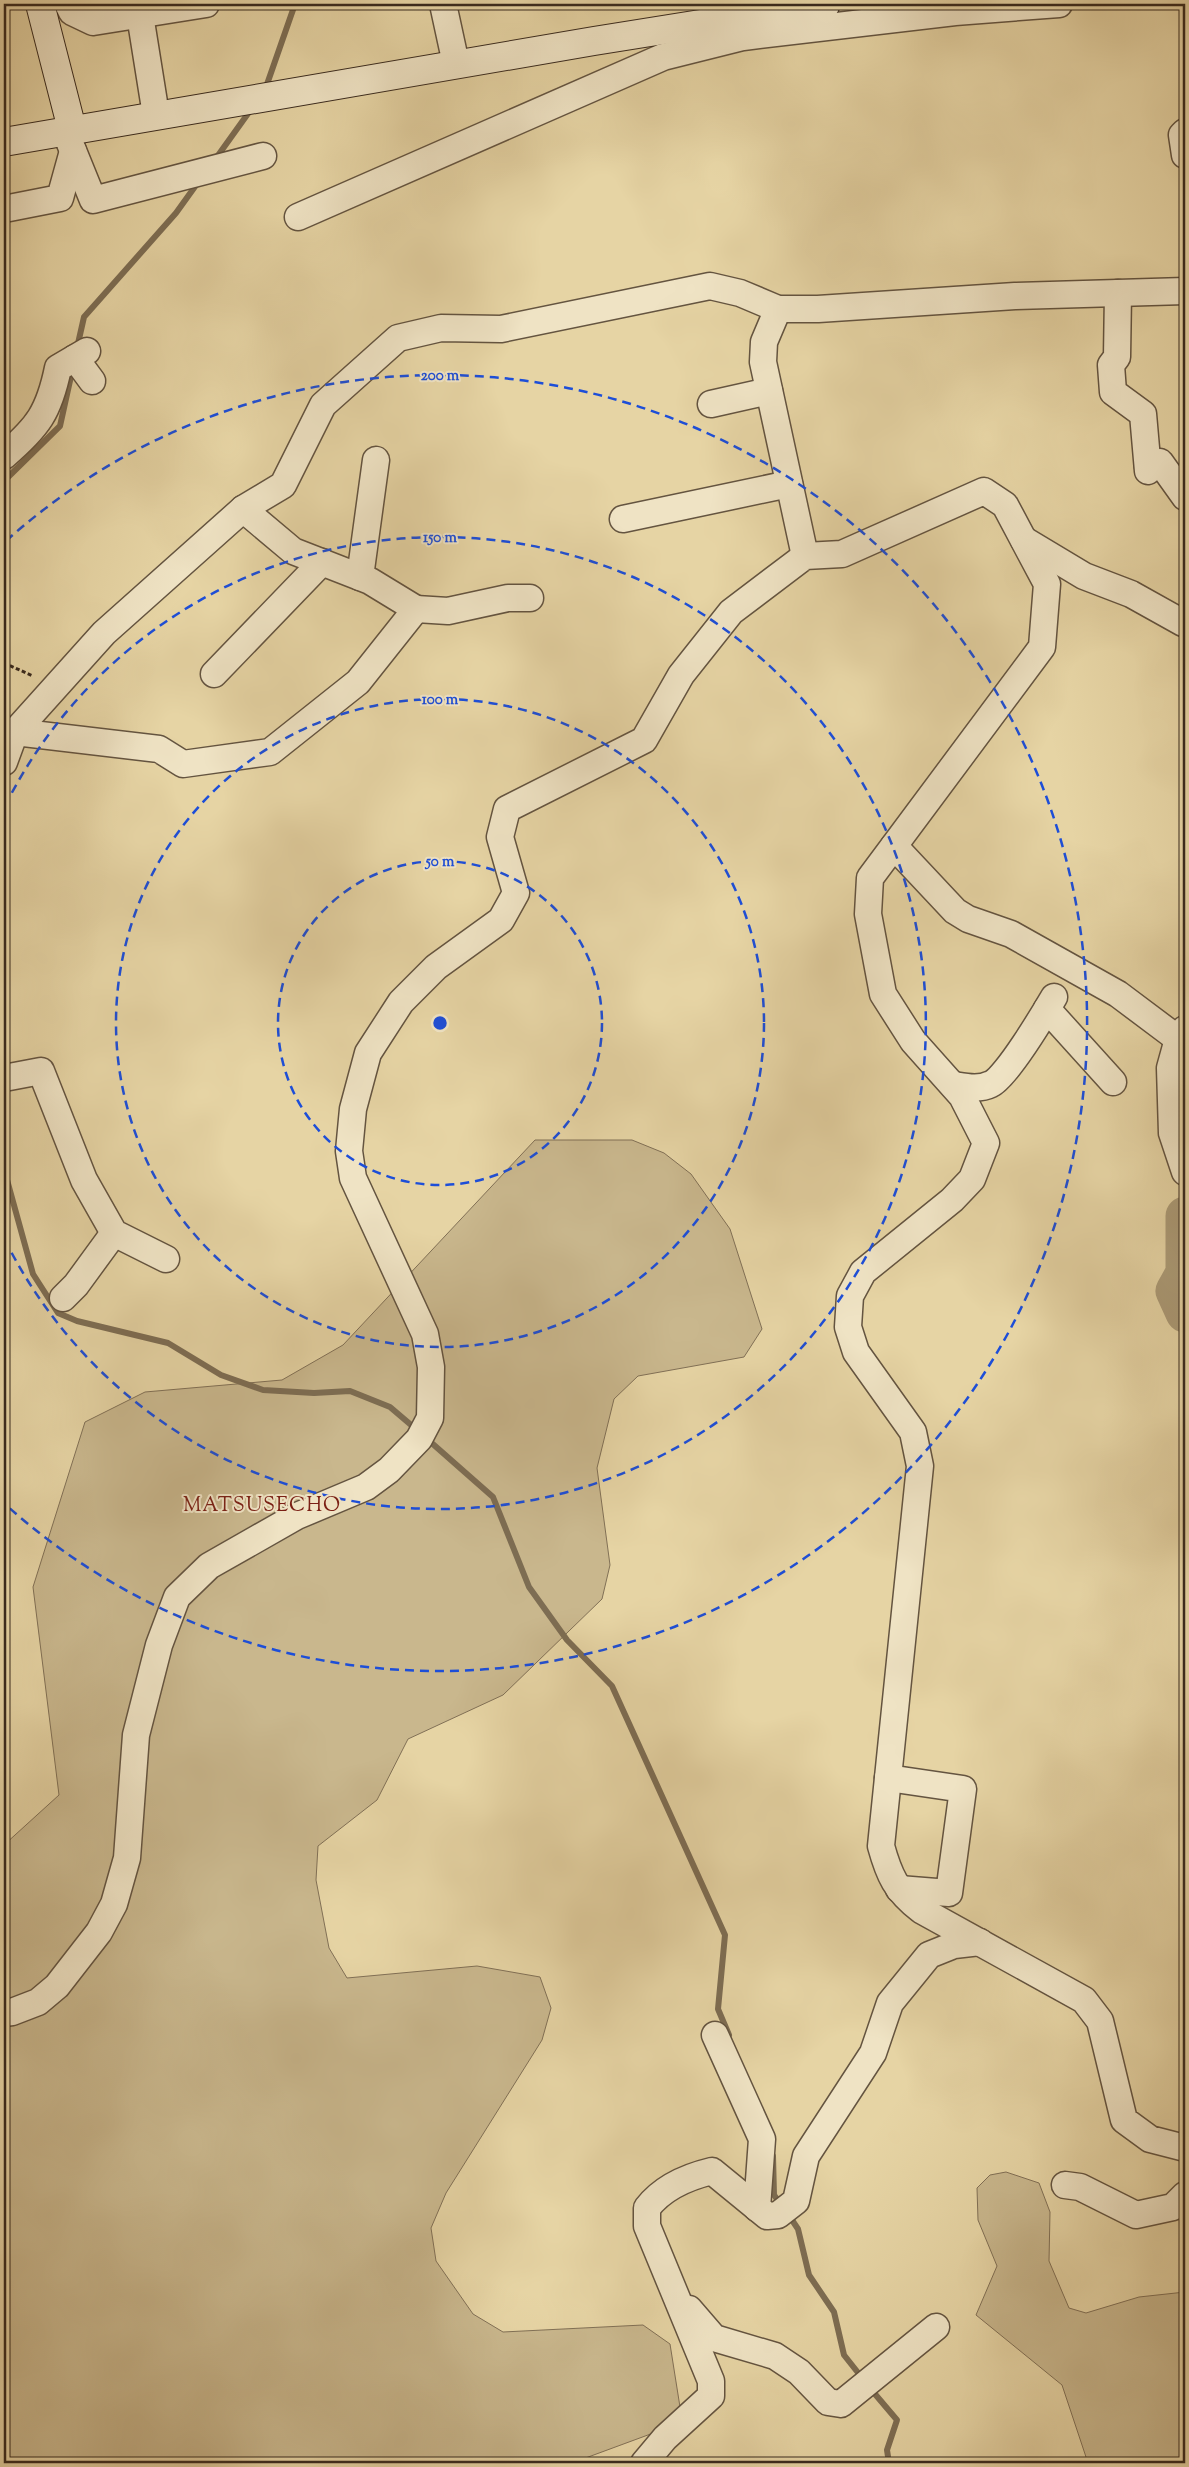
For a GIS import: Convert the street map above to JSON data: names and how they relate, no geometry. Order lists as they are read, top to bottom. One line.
{"districts":["MATSUSECHO"],"rings":["200 m","150 m","100 m","50 m"]}
